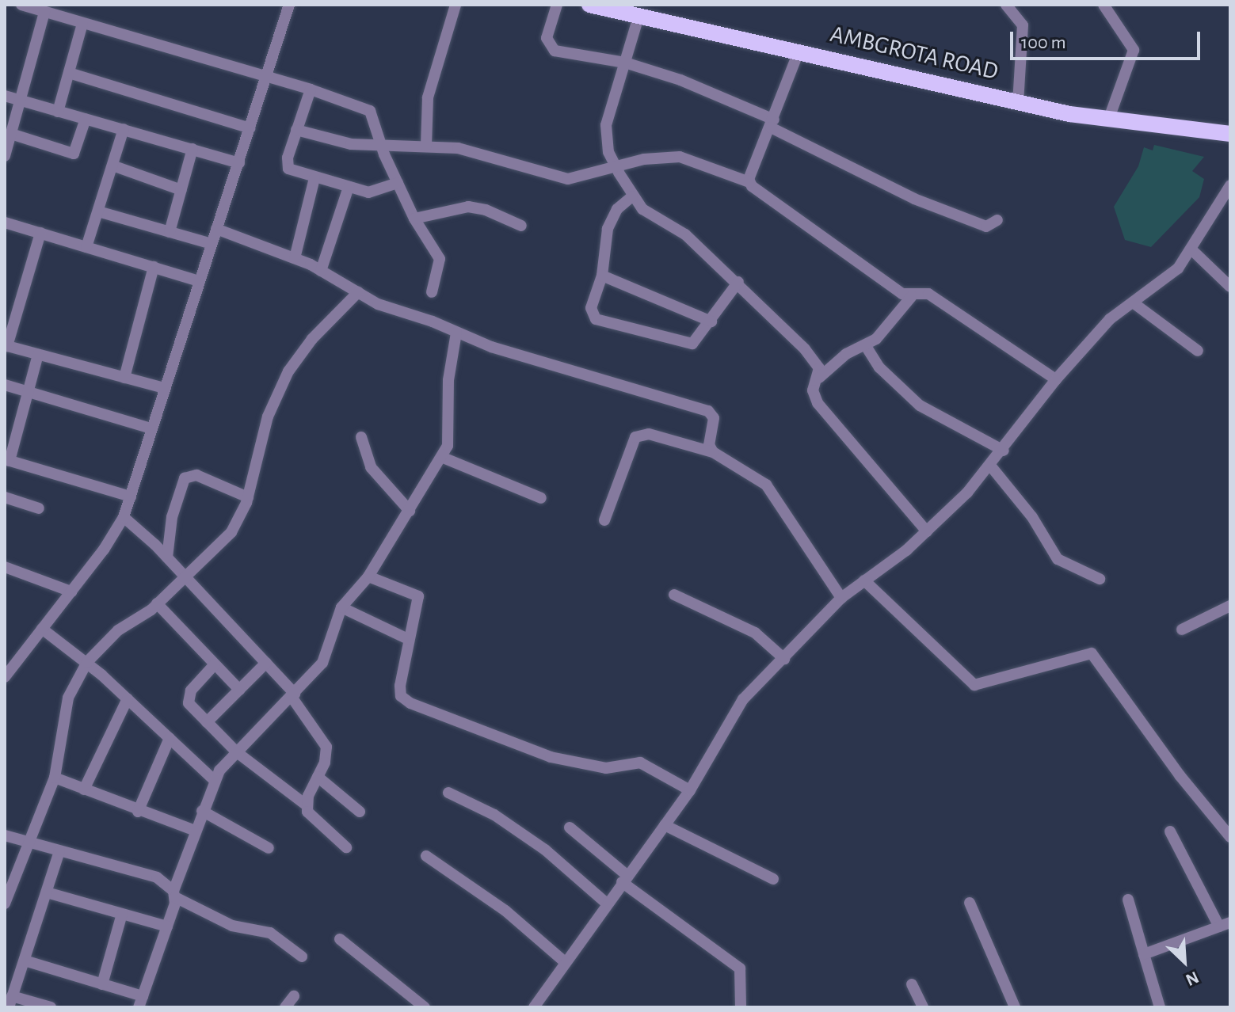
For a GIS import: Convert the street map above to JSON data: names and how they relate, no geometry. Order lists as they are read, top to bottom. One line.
{"streets":{"main road":["AMBGROTA ROAD"]},"scale_bar":"100 m","north":"bottom right"}
